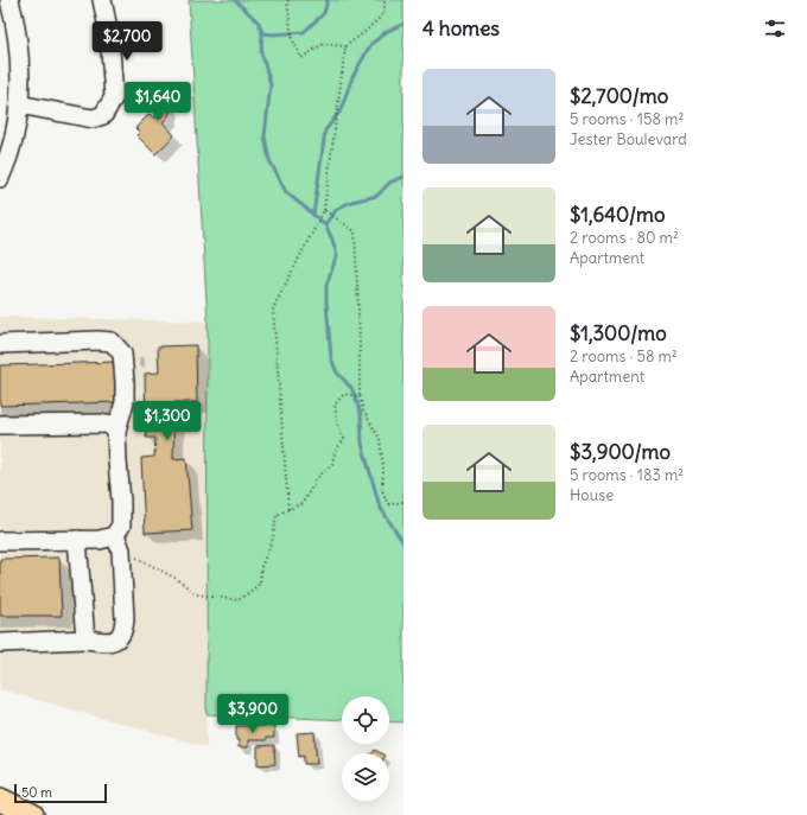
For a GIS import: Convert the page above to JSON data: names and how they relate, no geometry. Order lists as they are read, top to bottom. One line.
{"scale_bar":"50 m","page":{"heading":"4 homes","price":["$2,700","$1,640","$1,300","$3,900"],"list":[{"name":"$2,700/mo","note":"5 rooms · 158 m² · Jester Boulevard"},{"name":"$1,640/mo","note":"2 rooms · 80 m² · Apartment"},{"name":"$1,300/mo","note":"2 rooms · 58 m² · Apartment"},{"name":"$3,900/mo","note":"5 rooms · 183 m² · House"}],"scale":"50 m"}}
